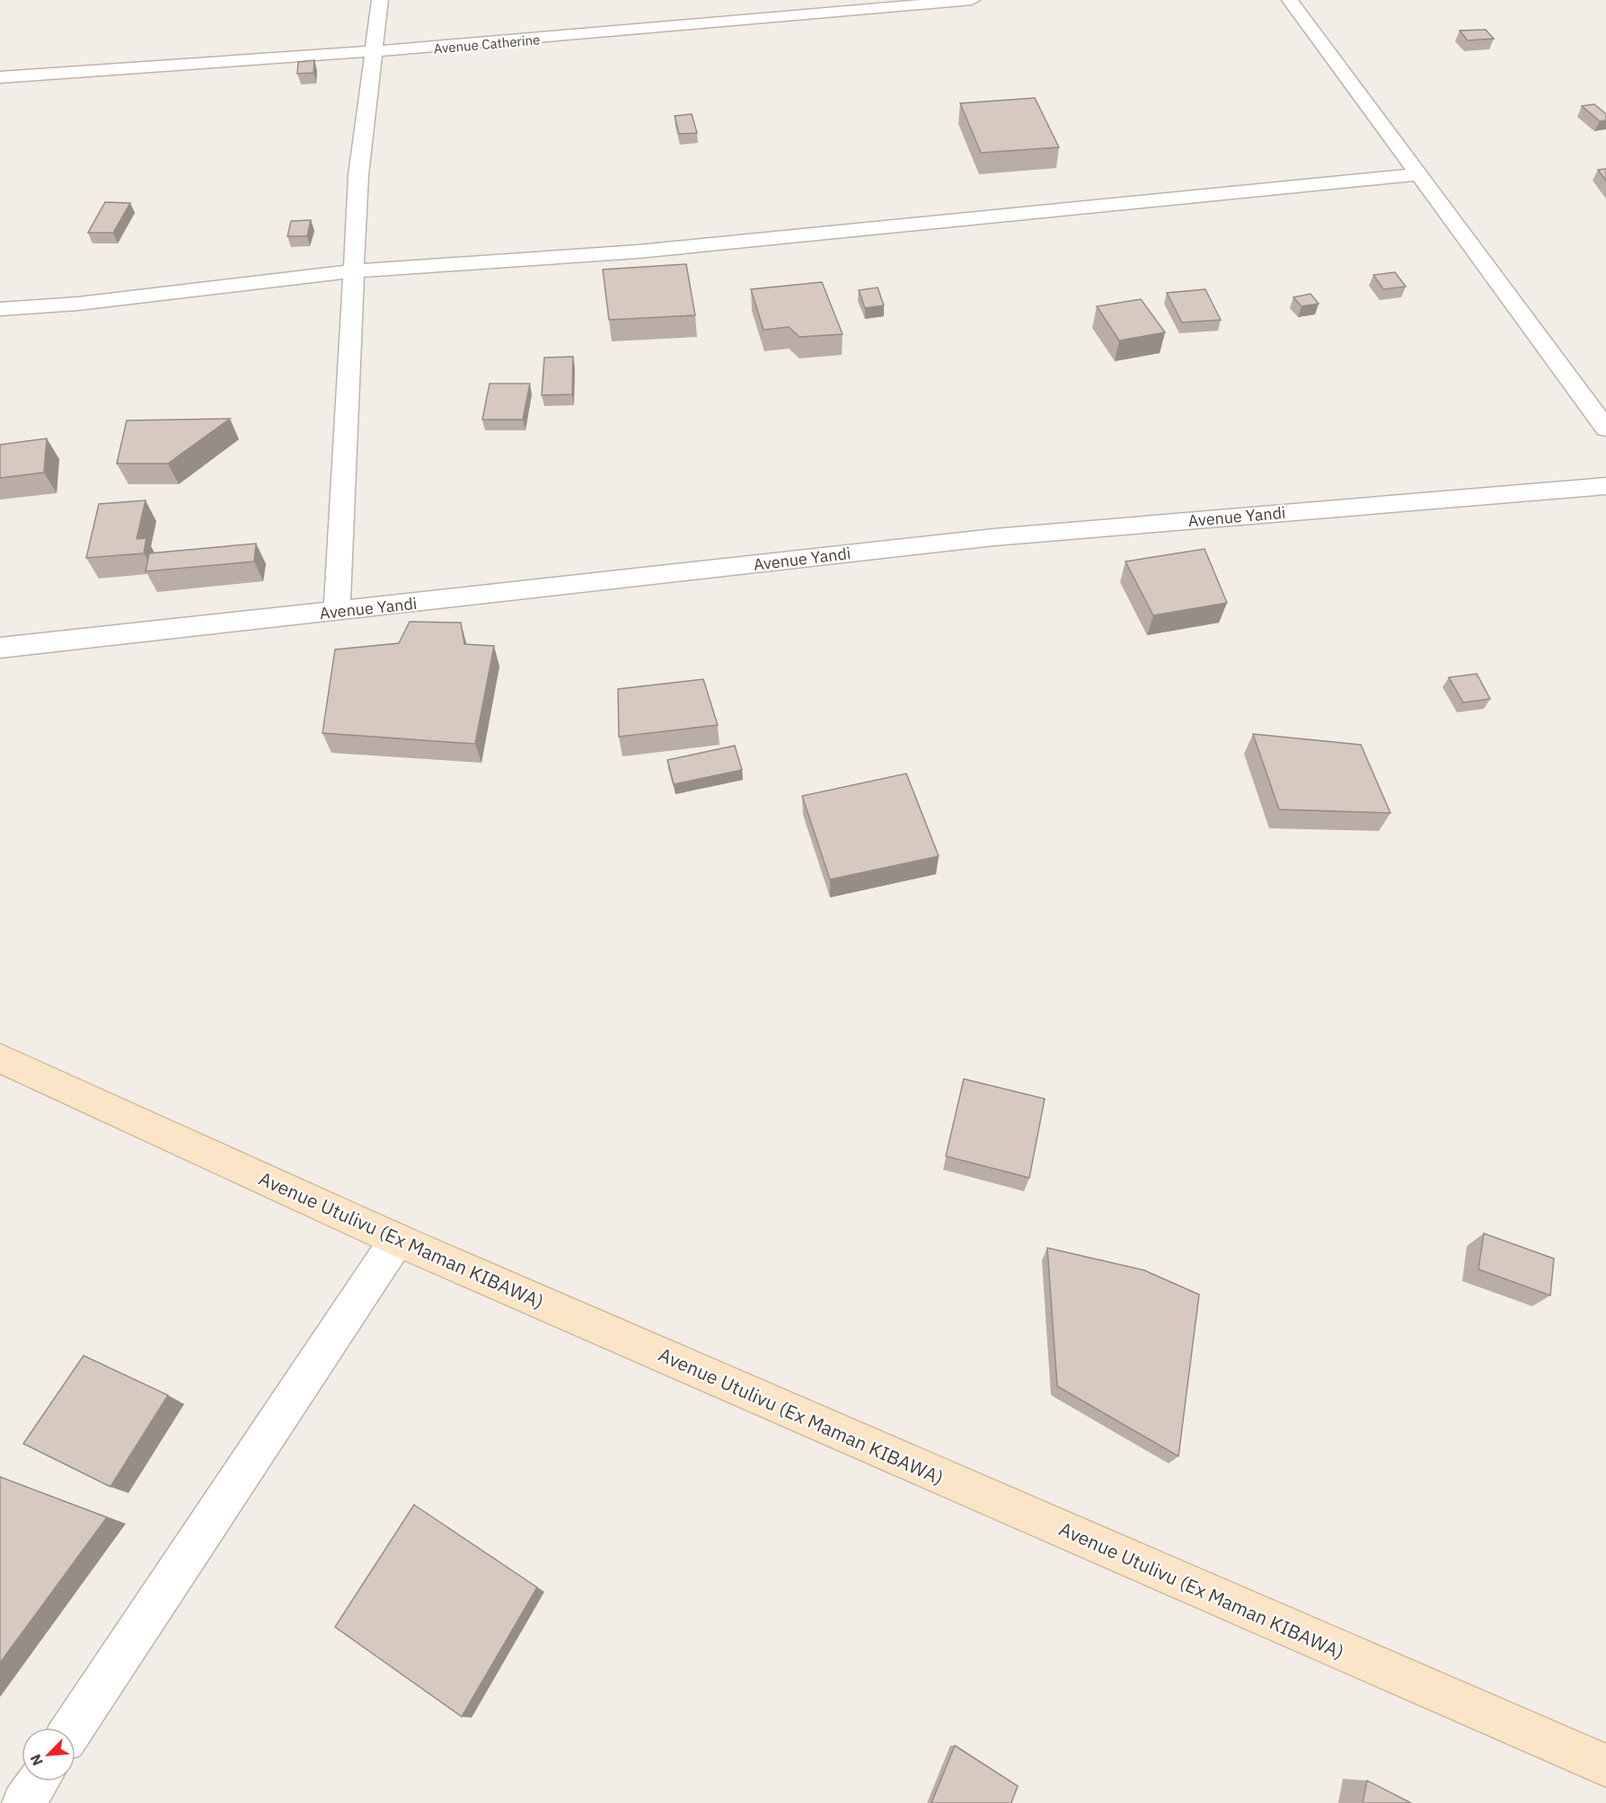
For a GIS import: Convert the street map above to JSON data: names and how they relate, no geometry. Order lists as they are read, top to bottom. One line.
{"streets":{"street":["Avenue Catherine","Avenue Yandi","Avenue Utulivu (Ex Maman KIBAWA)"]},"north":"bottom left"}
